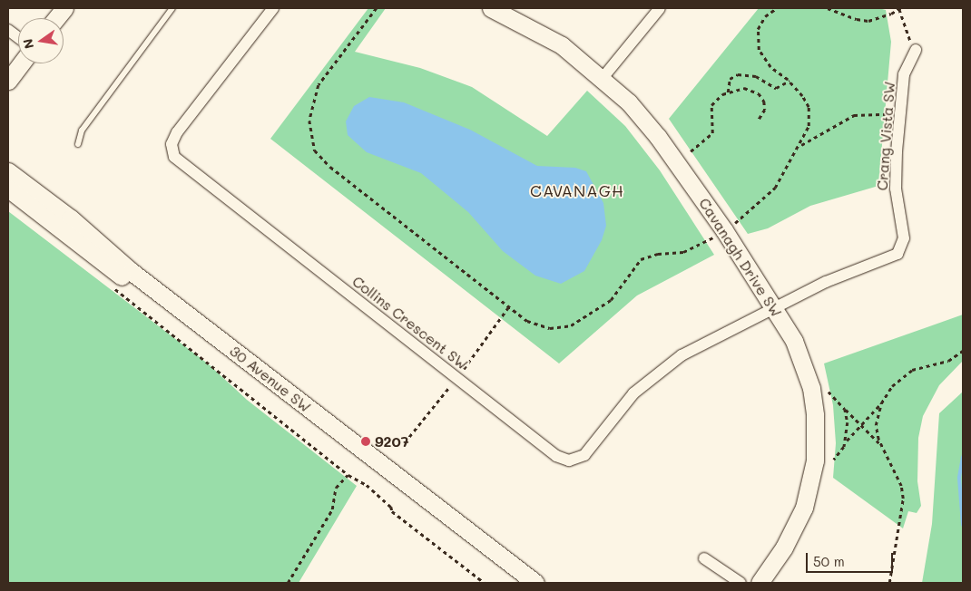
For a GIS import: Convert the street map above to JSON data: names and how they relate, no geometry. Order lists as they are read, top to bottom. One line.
{"streets":{"main road":["Cavanagh Drive SW","30 Avenue SW"],"street":["Crang Vista SW","Collins Crescent SW"]},"crossings":[["Crang Vista SW","Cavanagh Drive SW"],["Crang Vista SW","Collins Crescent SW"],["Cavanagh Drive SW","Collins Crescent SW"]],"districts":["CAVANAGH"],"places":["9207"],"scale_bar":"50 m","north":"left"}
